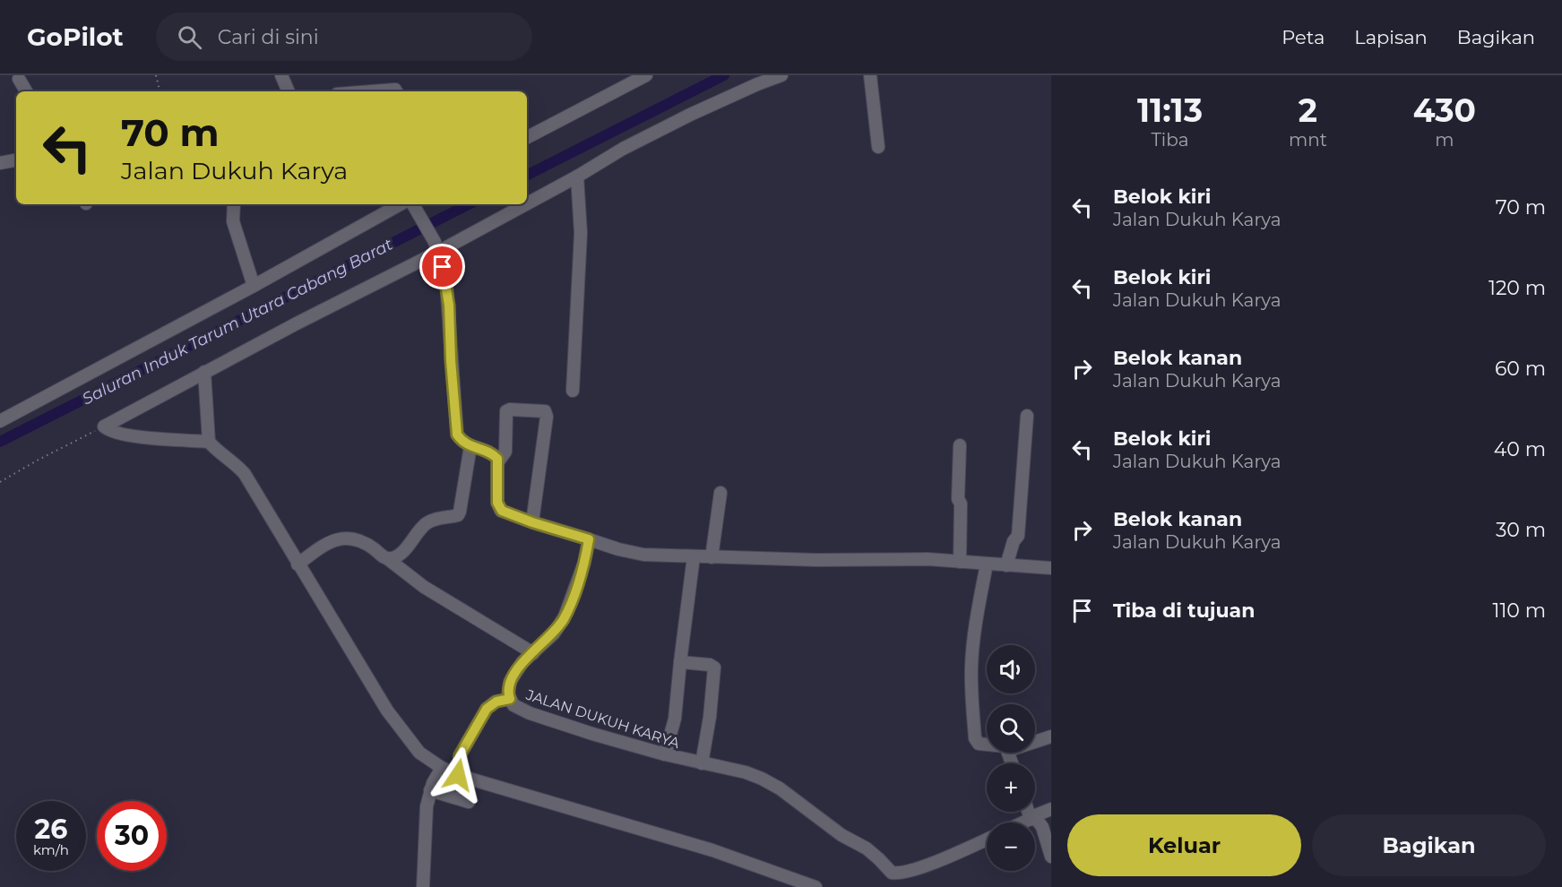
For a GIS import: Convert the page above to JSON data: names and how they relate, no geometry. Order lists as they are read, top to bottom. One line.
{"streets":{"street":["JALAN DUKUH KARYA"]},"water":["Saluran Induk Tarum Utara Cabang Barat"],"page":{"header":"GoPilot","search":"Cari di sini","nav":["Peta","Lapisan","Bagikan"],"eta":["11:13","Tiba","2","mnt","430","m"],"turn":["70 m","Jalan Dukuh Karya"],"list":[{"name":"Belok kiri","note":"Jalan Dukuh Karya","value":"70 m"},{"name":"Belok kiri","note":"Jalan Dukuh Karya","value":"120 m"},{"name":"Belok kanan","note":"Jalan Dukuh Karya","value":"60 m"},{"name":"Belok kiri","note":"Jalan Dukuh Karya","value":"40 m"},{"name":"Belok kanan","note":"Jalan Dukuh Karya","value":"30 m"},{"name":"Tiba di tujuan","value":"110 m"}],"map_buttons":["+","−"],"speed":"26 km/h","limit":"30","buttons":["Keluar","Bagikan"]}}
